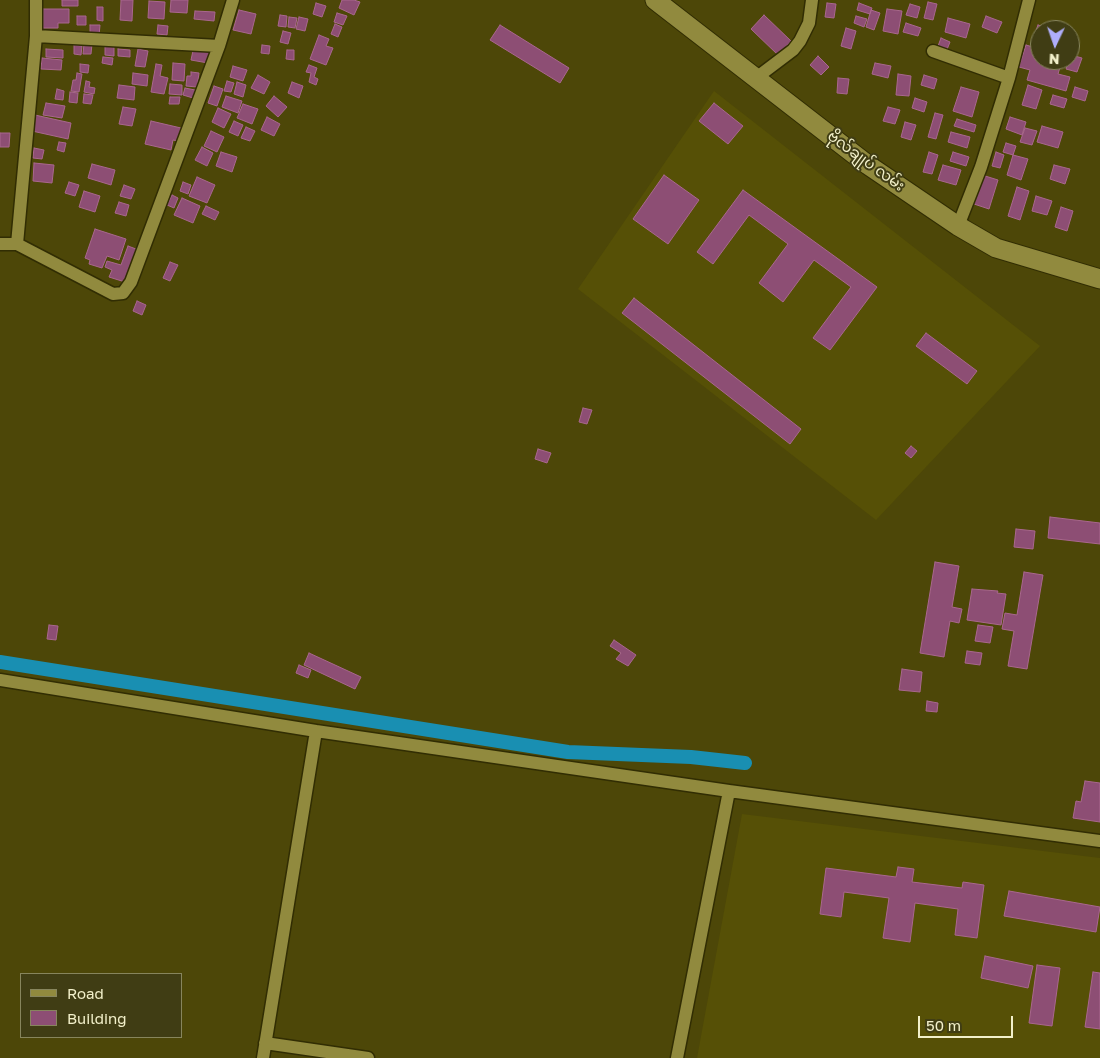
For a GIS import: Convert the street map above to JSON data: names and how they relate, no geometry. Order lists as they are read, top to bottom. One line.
{"streets":{"main road":["ဗိုလ်ချုပ် လမ်း"]},"legend":["Road","Building"],"scale_bar":"50 m","north":"bottom"}
